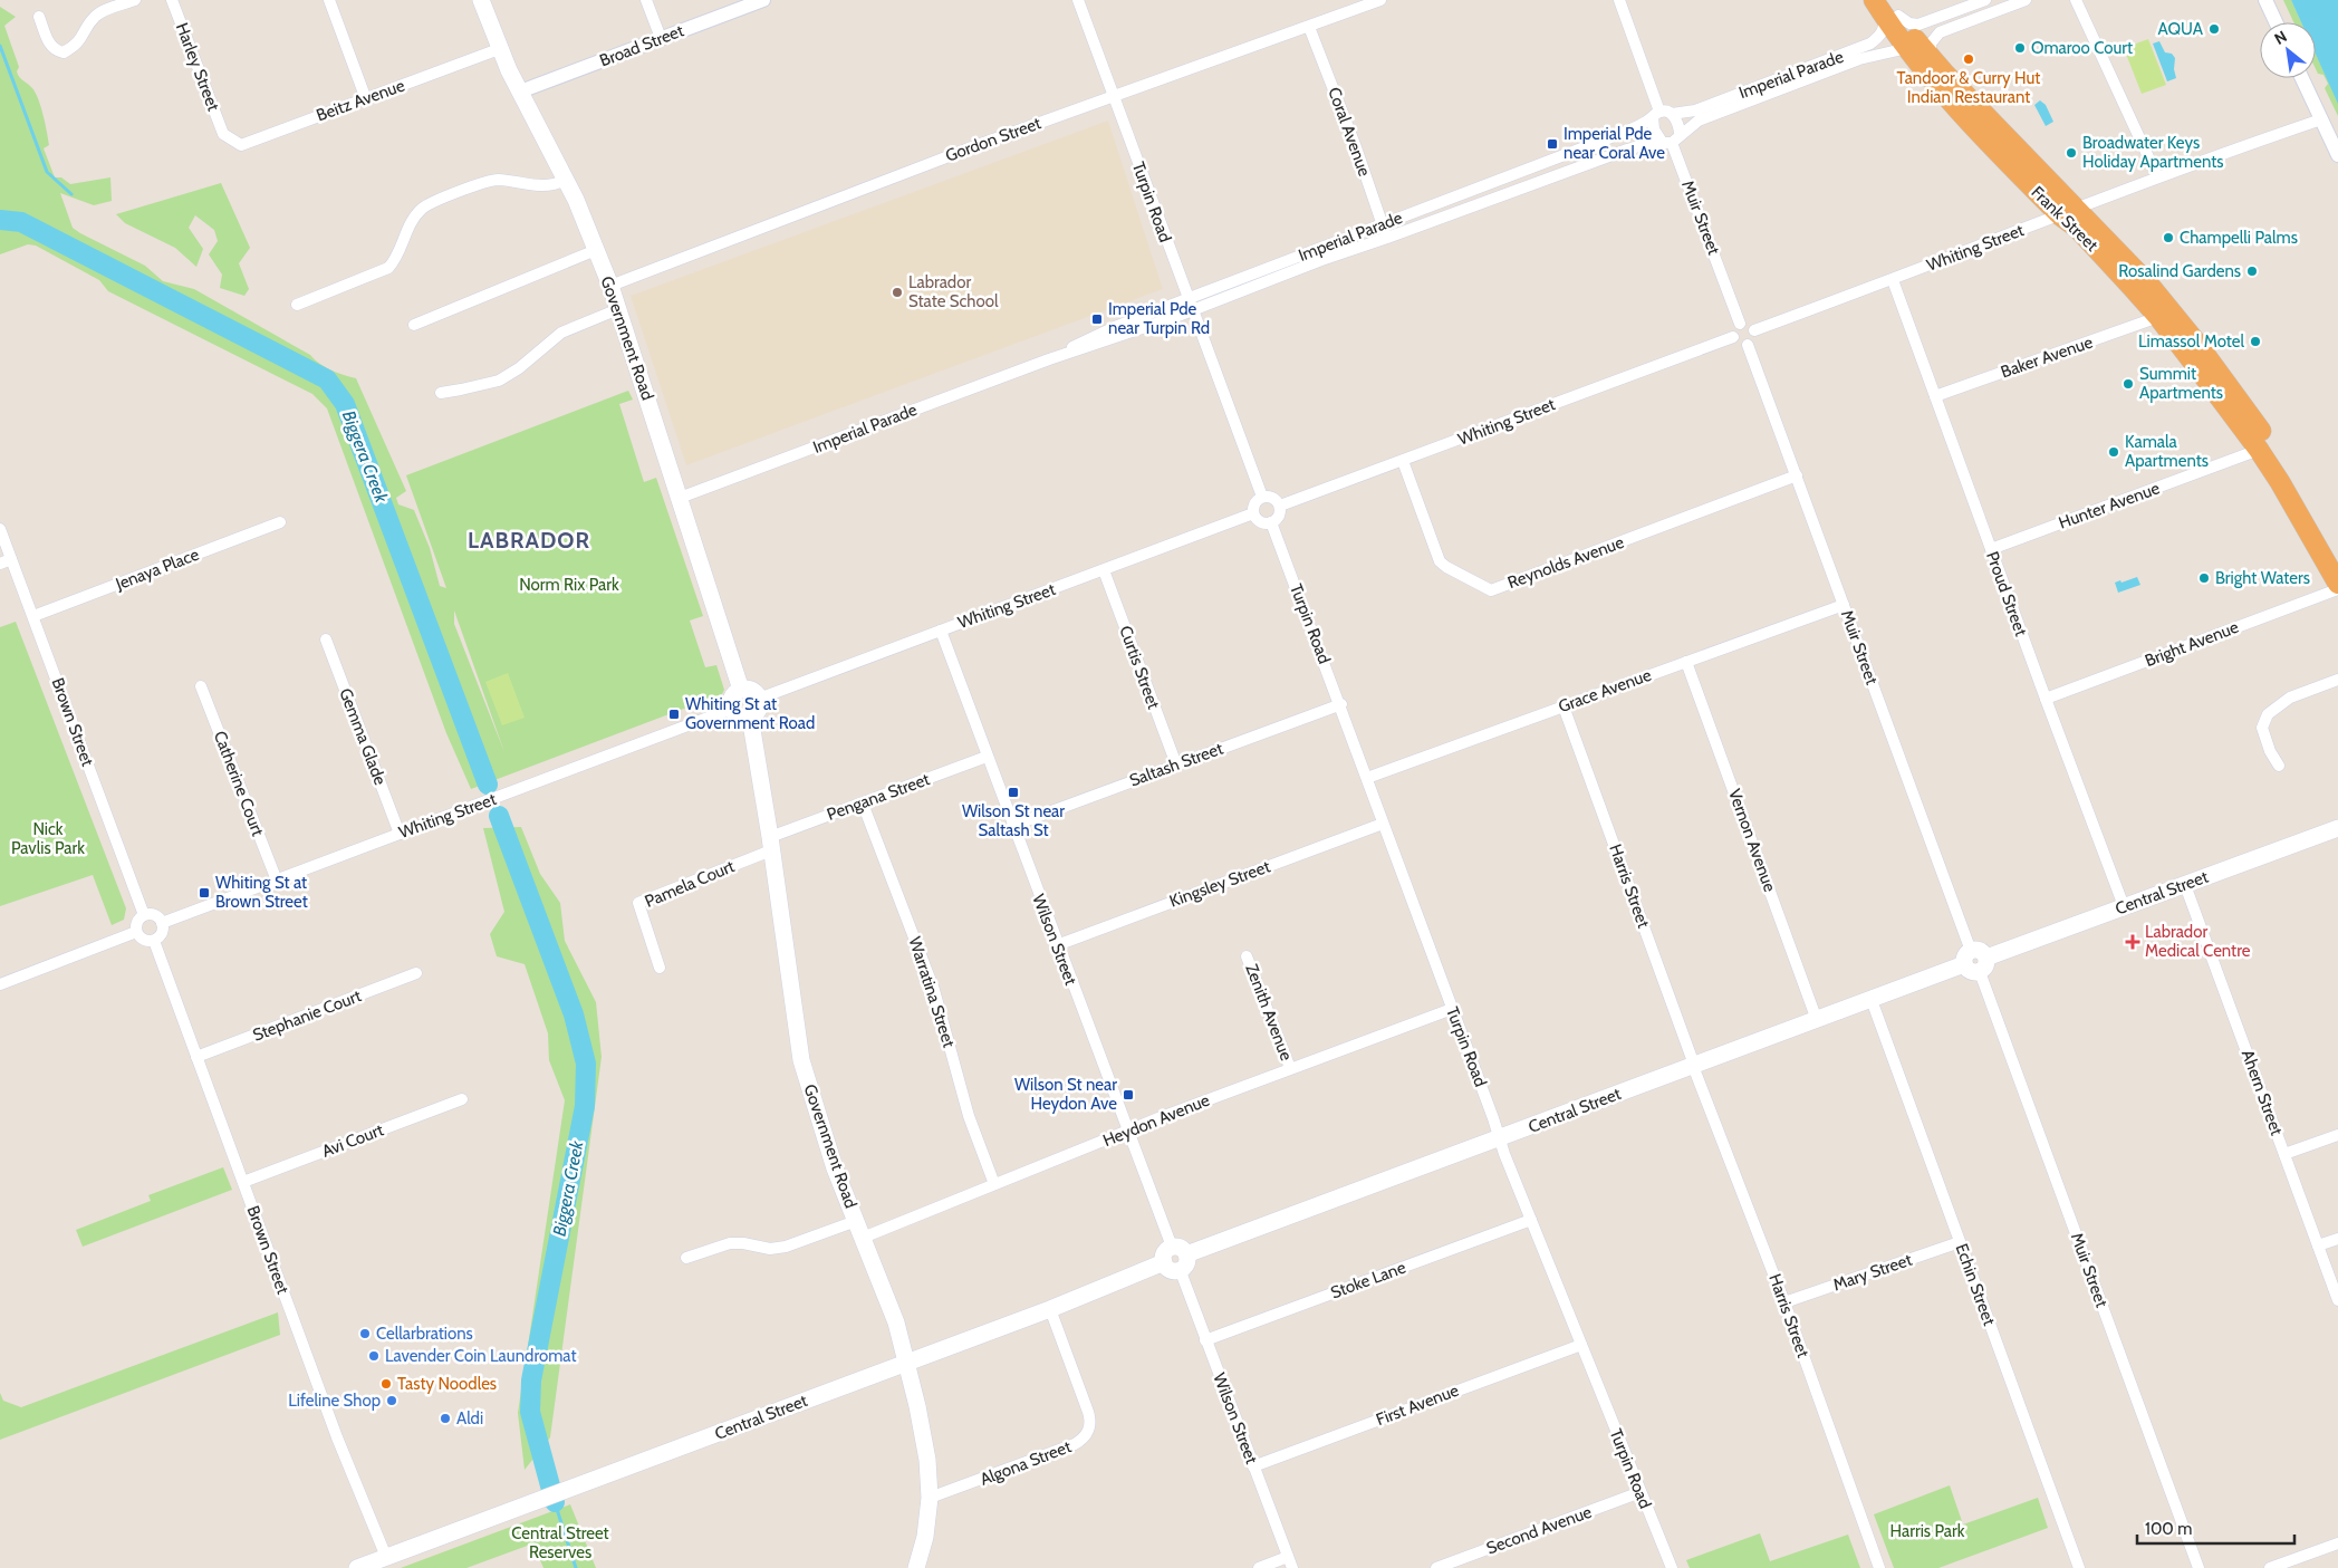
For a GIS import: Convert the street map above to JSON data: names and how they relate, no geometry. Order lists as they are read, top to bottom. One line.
{"streets":{"highway":["Frank Street"],"main road":["Government Road","Central Street"],"street":["Broad Street","Harley Street","Imperial Parade","Beitz Avenue","Coral Avenue","Gordon Street","Turpin Road","Muir Street","Whiting Street","Baker Avenue","Hunter Avenue","Reynolds Avenue","Jenaya Place","Proud Street","Bright Avenue","Curtis Street","Grace Avenue","Brown Street","Gemma Glade","Saltash Street","Catherine Court","Pengana Street","Vernon Avenue","Pamela Court","Kingsley Street","Harris Street","Wilson Street","Warratina Street","Zenith Avenue","Stephanie Court","Ahern Street","Heydon Avenue","Avi Court","Mary Street","Stoke Lane","Echin Street","First Avenue","Algona Street","Second Avenue"]},"crossings":[["Broad Street","Government Road"],["Harley Street","Beitz Avenue"],["Imperial Parade","Coral Avenue"],["Imperial Parade","Turpin Road"],["Imperial Parade","Muir Street"],["Imperial Parade","Frank Street"],["Imperial Parade","Government Road"],["Beitz Avenue","Government Road"],["Coral Avenue","Gordon Street"],["Gordon Street","Turpin Road"],["Gordon Street","Government Road"],["Turpin Road","Whiting Street"],["Turpin Road","Grace Avenue"],["Turpin Road","Saltash Street"],["Turpin Road","Kingsley Street"],["Turpin Road","Central Street"],["Turpin Road","Heydon Avenue"],["Turpin Road","Stoke Lane"],["Turpin Road","First Avenue"],["Turpin Road","Second Avenue"],["Muir Street","Whiting Street"],["Muir Street","Reynolds Avenue"],["Muir Street","Grace Avenue"],["Muir Street","Central Street"],["Frank Street","Whiting Street"],["Frank Street","Baker Avenue"],["Frank Street","Hunter Avenue"],["Whiting Street","Government Road"],["Whiting Street","Reynolds Avenue"],["Whiting Street","Proud Street"],["Whiting Street","Curtis Street"],["Whiting Street","Brown Street"],["Whiting Street","Gemma Glade"],["Whiting Street","Catherine Court"],["Whiting Street","Wilson Street"],["Government Road","Pengana Street"],["Government Road","Pamela Court"],["Government Road","Central Street"],["Government Road","Heydon Avenue"],["Government Road","Algona Street"],["Baker Avenue","Proud Street"],["Hunter Avenue","Proud Street"],["Jenaya Place","Brown Street"],["Proud Street","Bright Avenue"],["Proud Street","Central Street"],["Curtis Street","Saltash Street"],["Grace Avenue","Vernon Avenue"],["Grace Avenue","Harris Street"],["Brown Street","Central Street"],["Brown Street","Stephanie Court"],["Brown Street","Avi Court"],["Saltash Street","Wilson Street"],["Pengana Street","Pamela Court"],["Pengana Street","Wilson Street"],["Pengana Street","Warratina Street"],["Vernon Avenue","Central Street"],["Kingsley Street","Wilson Street"],["Harris Street","Central Street"],["Harris Street","Mary Street"],["Central Street","Wilson Street"],["Central Street","Ahern Street"],["Central Street","Echin Street"],["Central Street","Algona Street"],["Wilson Street","Heydon Avenue"],["Wilson Street","Stoke Lane"],["Wilson Street","First Avenue"],["Warratina Street","Heydon Avenue"],["Zenith Avenue","Heydon Avenue"],["Mary Street","Echin Street"]],"districts":["LABRADOR"],"water":["Biggera Creek"],"parks":["Norm Rix Park","Nick Pavlis Park","Harris Park","Central Street Reserves"],"places":{"other":["AQUA","Omaroo Court","Tandoor & Curry Hut Indian Restaurant","Broadwater Keys Holiday Apartments","Champelli Palms","Rosalind Gardens","Labrador State School","Limassol Motel","Summit Apartments","Kamala Apartments","Bright Waters","Cellarbrations","Lavender Coin Laundromat","Tasty Noodles","Lifeline Shop","Aldi"],"transit":["Imperial Pde near Coral Ave","Imperial Pde near Turpin Rd","Whiting St at Government Road","Wilson St near Saltash St","Whiting St at Brown Street","Wilson St near Heydon Ave"],"health":["Labrador Medical Centre"]},"scale_bar":"100 m","north":"top left"}
